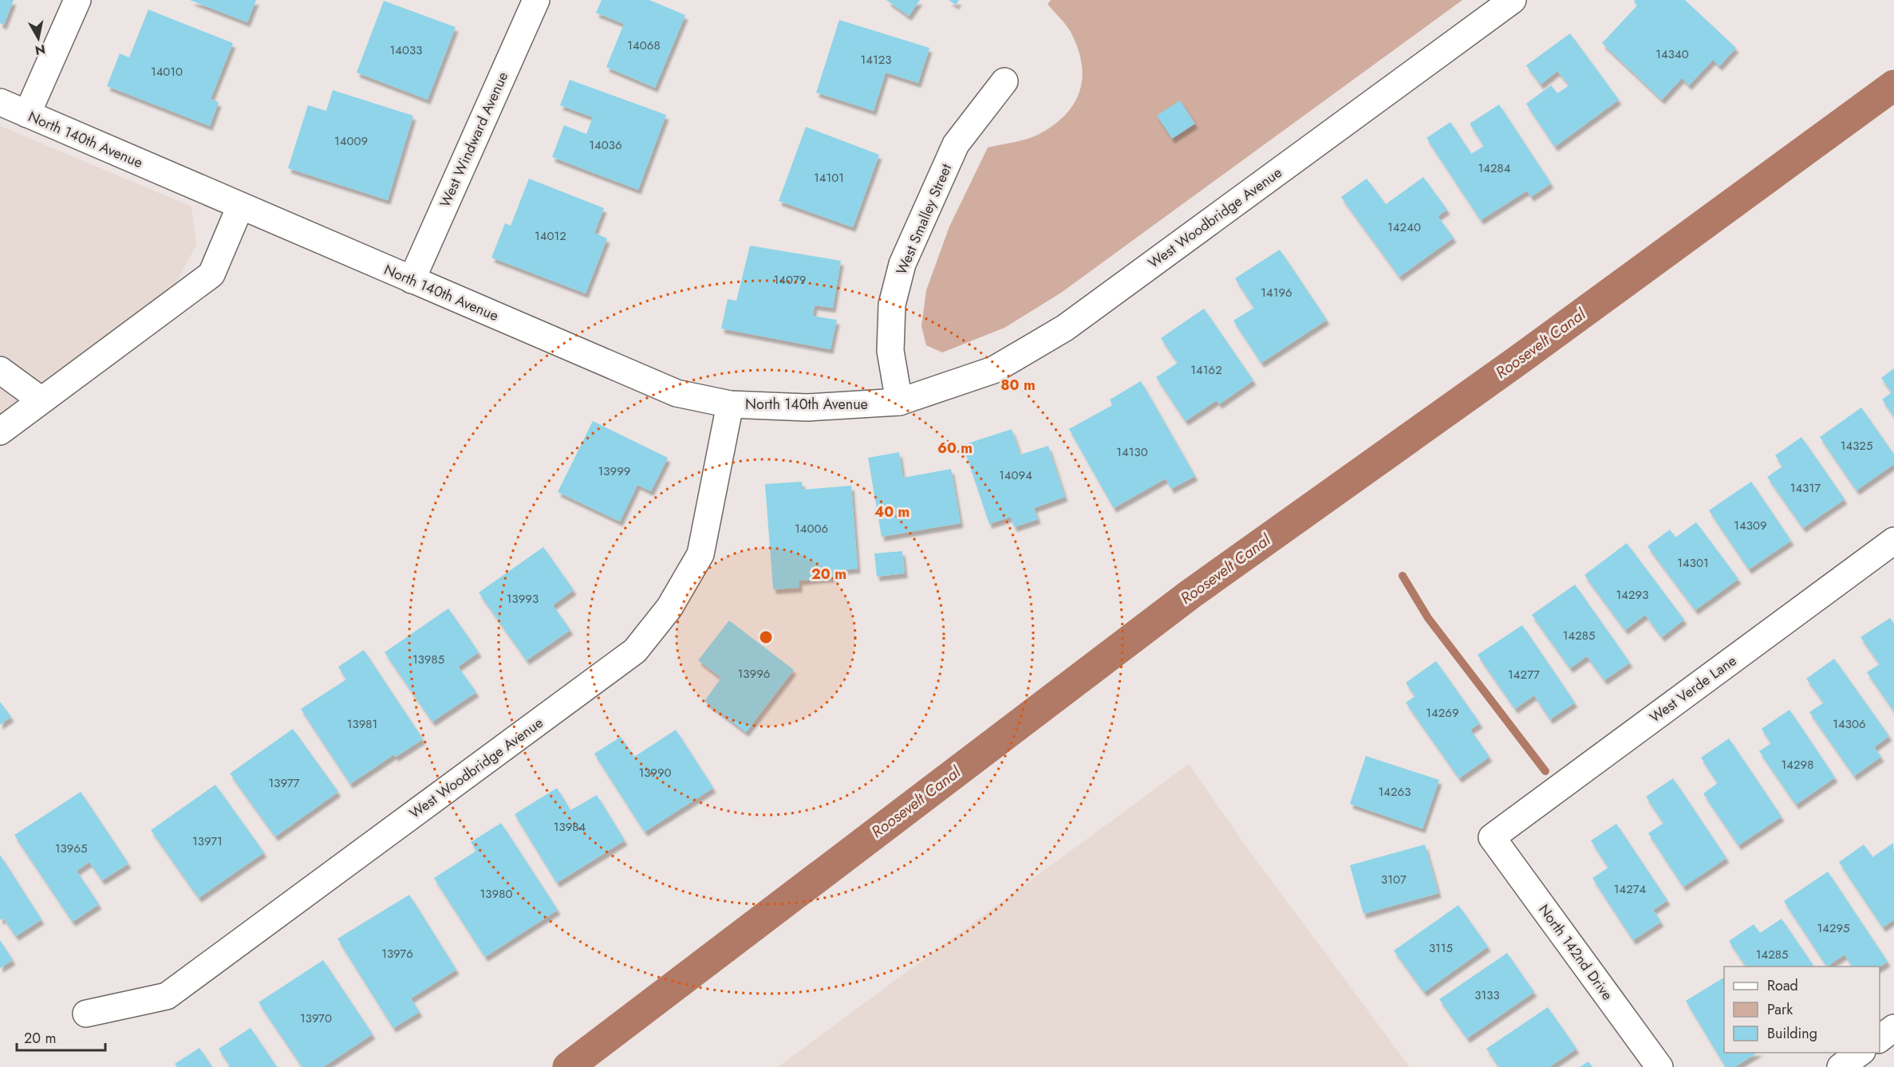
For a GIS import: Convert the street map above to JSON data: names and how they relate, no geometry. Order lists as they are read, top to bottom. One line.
{"streets":{"street":["North 140th Avenue","West Windward Avenue","West Woodbridge Avenue","West Smalley Street","West Verde Lane","North 142nd Drive"]},"crossings":[["North 140th Avenue","West Windward Avenue"],["North 140th Avenue","West Woodbridge Avenue"],["North 140th Avenue","West Smalley Street"],["West Woodbridge Avenue","West Smalley Street"],["West Verde Lane","North 142nd Drive"]],"water":["Roosevelt Canal"],"house_numbers":["14068","14033","14340","14123","14010","14009","14036","14284","14101","14240","14012","14079","14196","14162","14325","14130","13999","14094","14317","14309","14006","14301","14293","13993","14285","13985","13996","14277","14269","13981","14306","14298","13990","13977","14263","13984","13971","13965","3107","14274","13980","14295","3115","13976","14285","3133","13970"],"legend":["Road","Park","Building"],"scale_bar":"20 m","north":"bottom","rings":["80 m","60 m","40 m","20 m"]}
